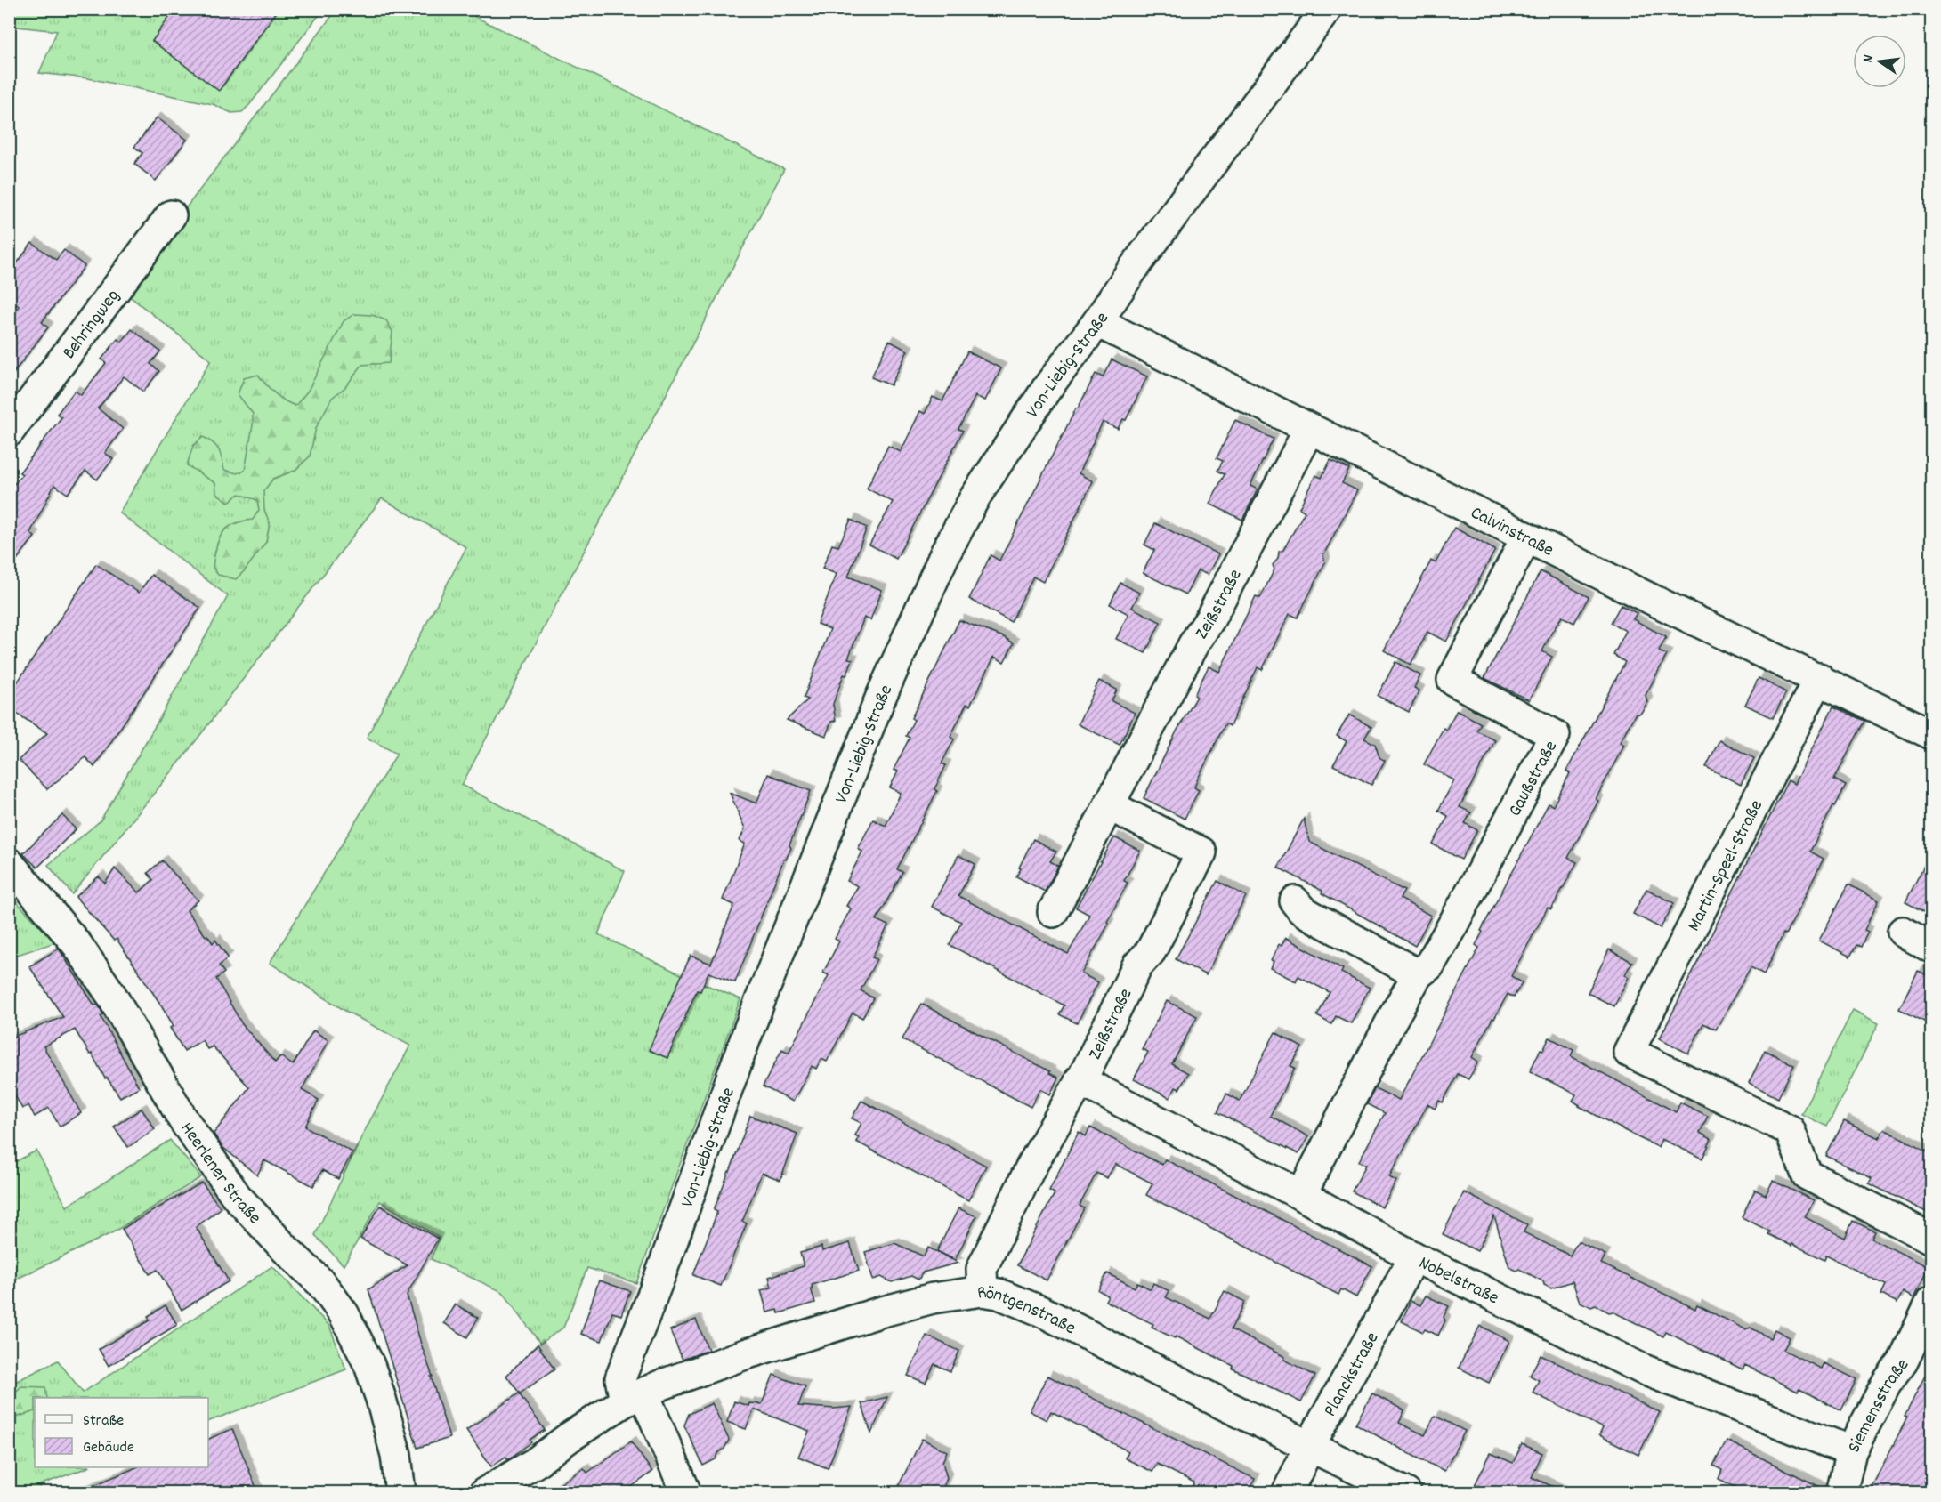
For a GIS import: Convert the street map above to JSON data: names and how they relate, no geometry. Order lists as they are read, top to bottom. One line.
{"streets":{"street":["Behringweg","Von-Liebig-Straße","Calvinstraße","Zeißstraße","Gaußstraße","Martin-Speel-Straße","Heerlener Straße","Nobelstraße","Röntgenstraße","Planckstraße","Siemensstraße"]},"crossings":[["Von-Liebig-Straße","Calvinstraße"],["Von-Liebig-Straße","Röntgenstraße"],["Calvinstraße","Zeißstraße"],["Calvinstraße","Gaußstraße"],["Calvinstraße","Martin-Speel-Straße"],["Zeißstraße","Nobelstraße"],["Zeißstraße","Röntgenstraße"],["Gaußstraße","Nobelstraße"],["Nobelstraße","Planckstraße"],["Nobelstraße","Siemensstraße"],["Röntgenstraße","Planckstraße"]],"legend":["Straße","Gebäude"],"north":"left"}
